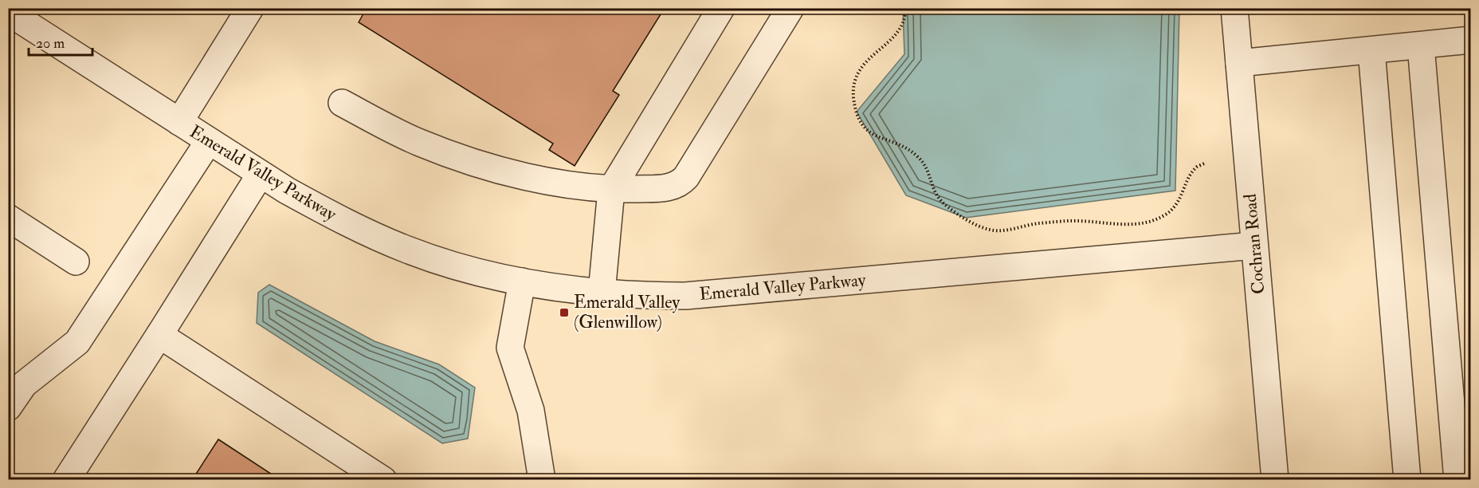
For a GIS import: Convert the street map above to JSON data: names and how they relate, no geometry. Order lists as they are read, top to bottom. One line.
{"streets":{"street":["Emerald Valley Parkway","Cochran Road"]},"crossings":[["Emerald Valley Parkway","Cochran Road"]],"places":{"transit":["Emerald Valley (Glenwillow)"]},"scale_bar":"20 m"}
